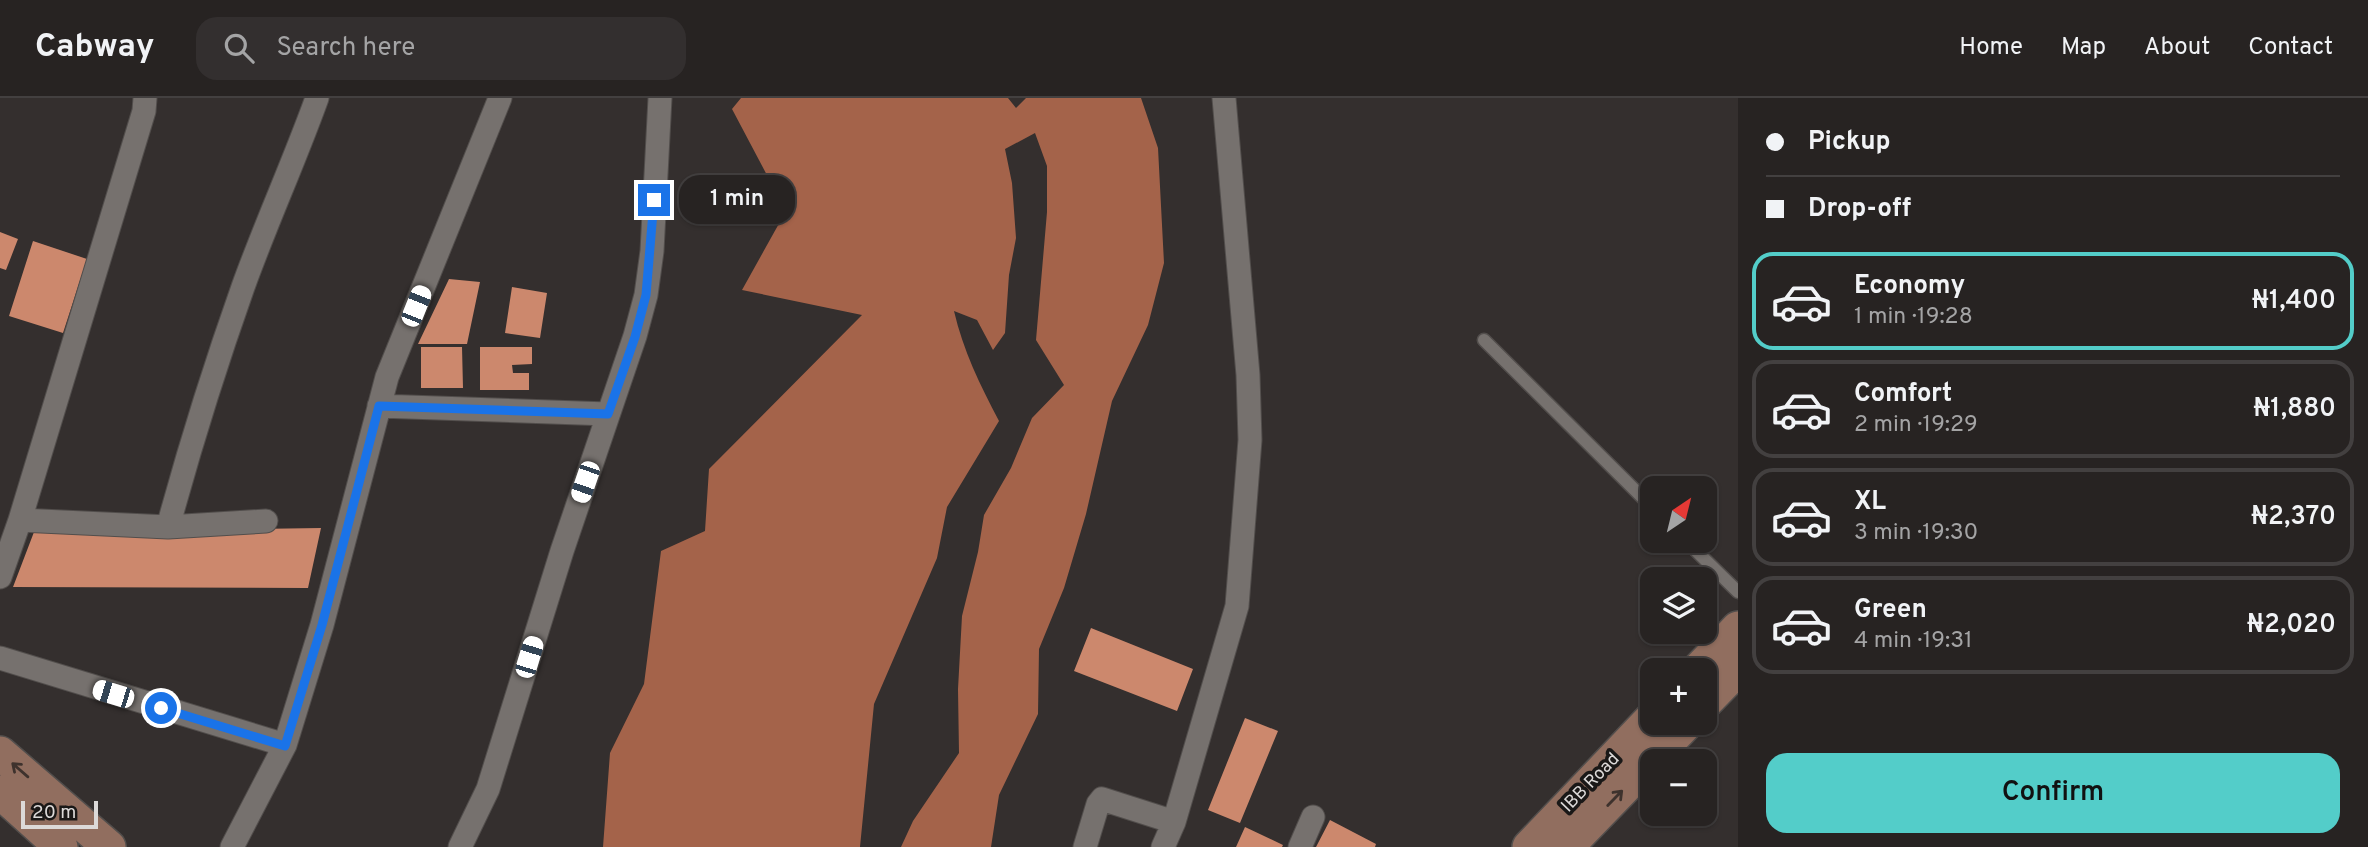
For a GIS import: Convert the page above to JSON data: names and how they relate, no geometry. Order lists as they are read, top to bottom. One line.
{"streets":{"main road":["IBB Road"]},"scale_bar":"20 m","north":"top right","page":{"header":"Cabway","search":"Search here","nav":["Home","Map","About","Contact"],"banner":["Pickup","Drop-off"],"bubble":"1 min","list":[{"name":"Economy","note":"1 min · 19:28","value":"₦1,400"},{"name":"Comfort","note":"2 min · 19:29","value":"₦1,880"},{"name":"XL","note":"3 min · 19:30","value":"₦2,370"},{"name":"Green","note":"4 min · 19:31","value":"₦2,020"}],"map_buttons":["+","−"],"buttons":"Confirm","scale":"20 m"}}
